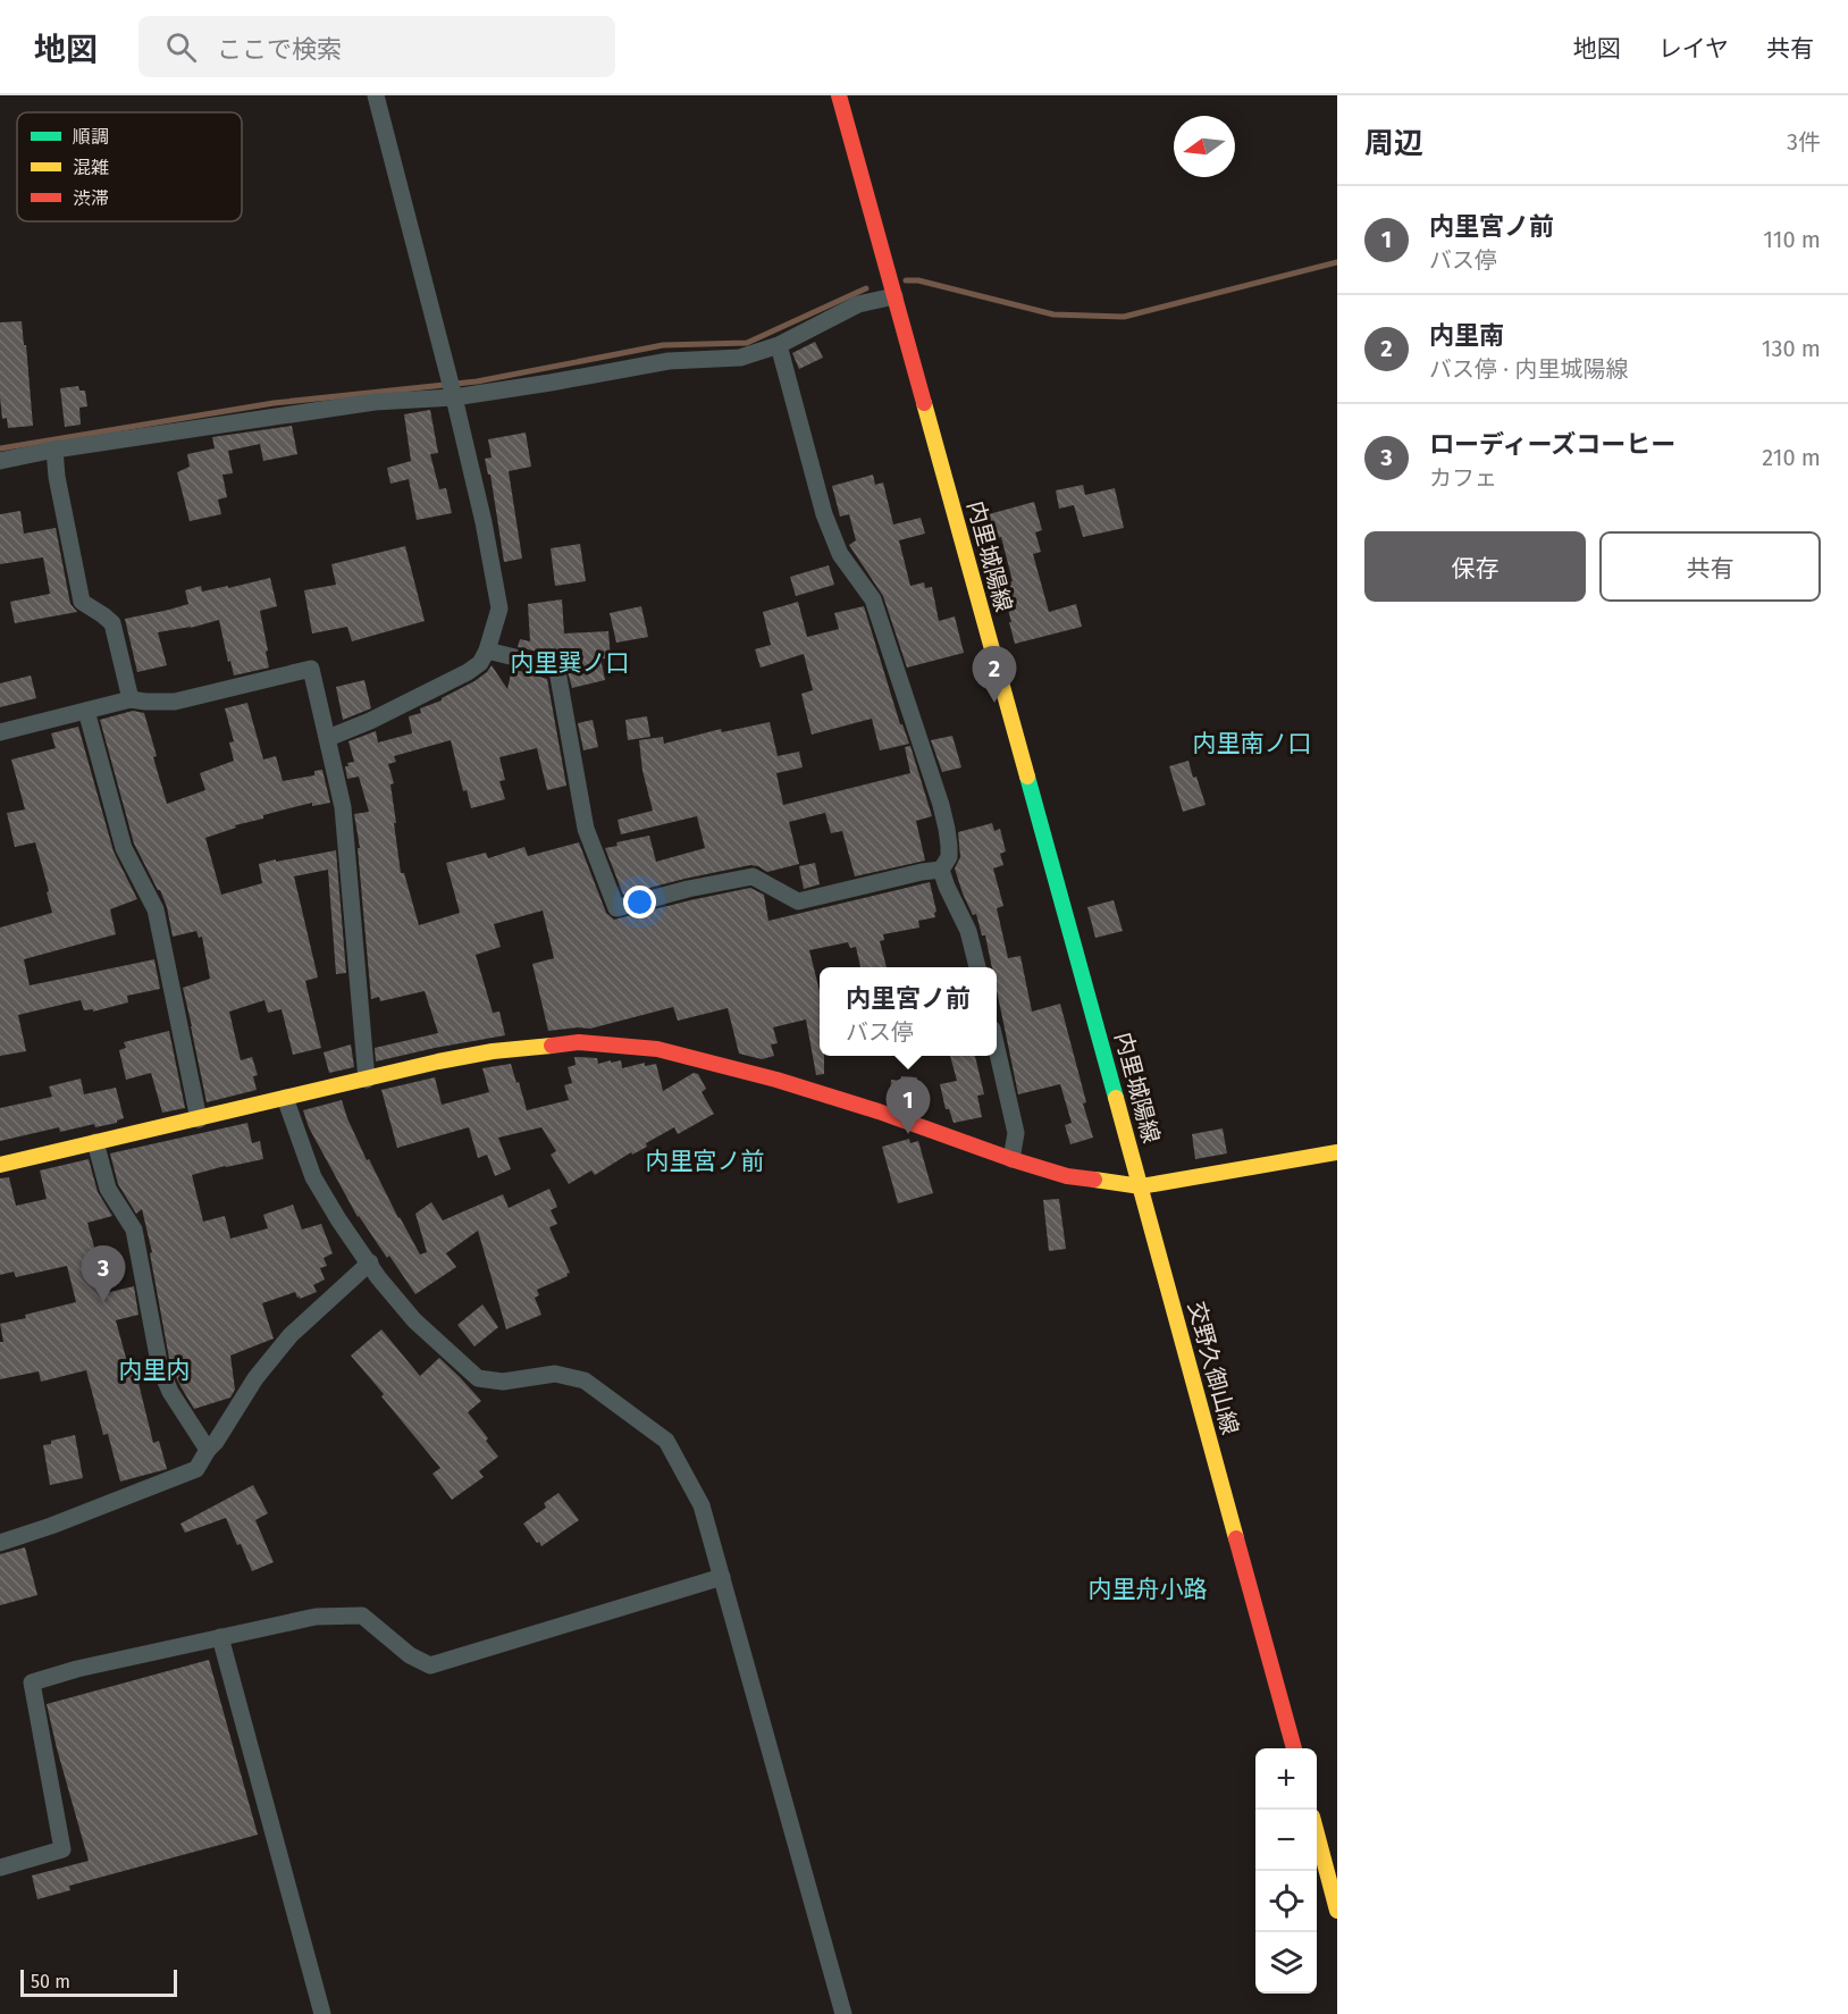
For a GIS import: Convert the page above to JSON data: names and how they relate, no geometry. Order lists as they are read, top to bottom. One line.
{"streets":{"main road":["内里城陽線","交野久御山線"]},"crossings":[["内里城陽線","交野久御山線"]],"districts":["内里巽ノ口","内里南ノ口","内里宮ノ前","内里内","内里舟小路"],"legend":["順調","混雑","渋滞"],"scale_bar":"50 m","north":"left","page":{"header":"地図","search":"ここで検索","nav":["地図","レイヤ","共有"],"heading":["周辺","3件"],"list":[{"mark":"1","name":"内里宮ノ前","note":"バス停","value":"110 m"},{"mark":"2","name":"内里南","note":"バス停 · 内里城陽線","value":"130 m"},{"mark":"3","name":"ローディーズコーヒー","note":"カフェ","value":"210 m"}],"buttons":["保存","共有"],"pins":["2","1","3"],"popup":["内里宮ノ前","バス停"],"map_buttons":["+","−"],"scale":"50 m"}}
